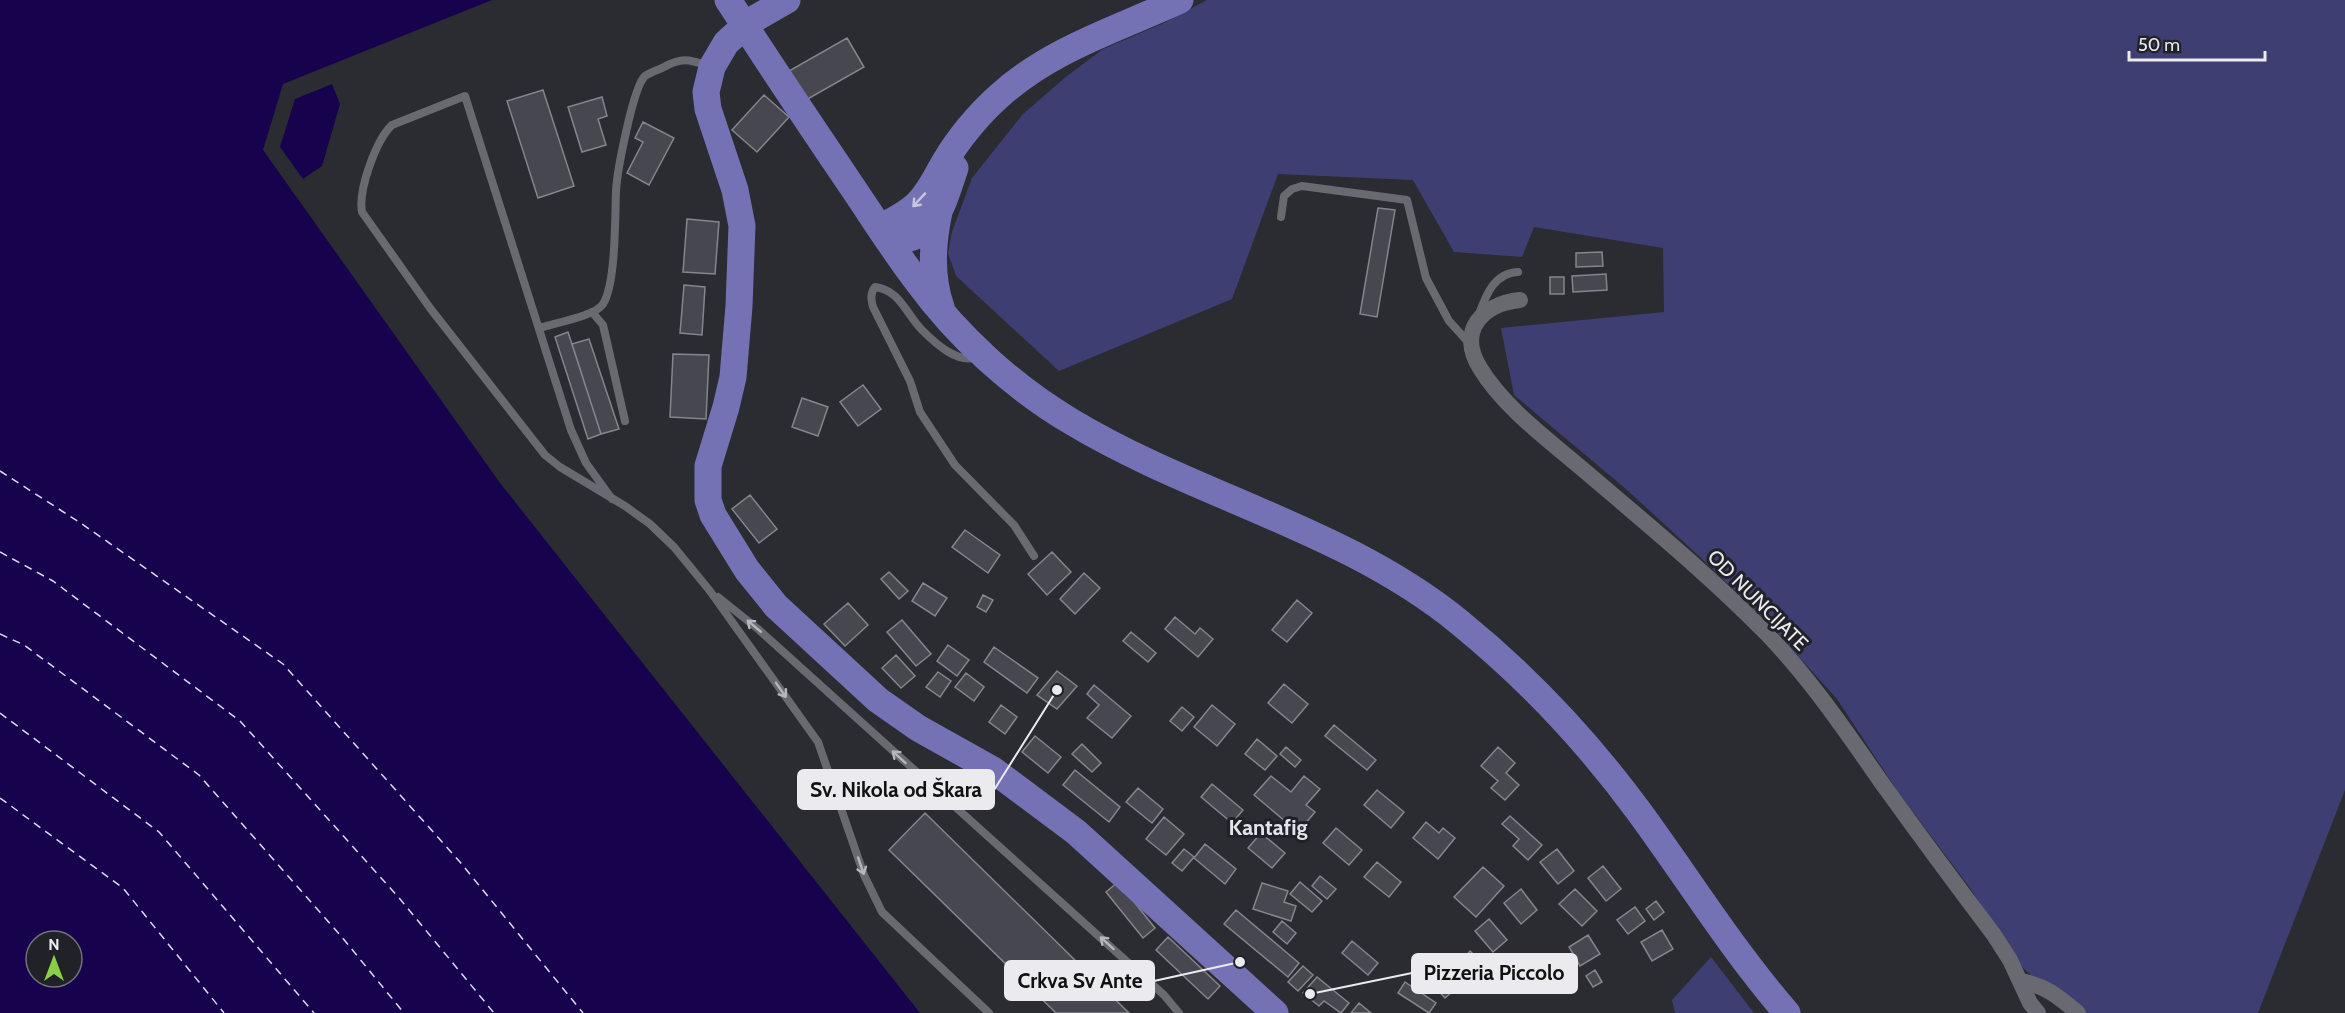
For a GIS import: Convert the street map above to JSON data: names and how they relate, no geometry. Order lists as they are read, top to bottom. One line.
{"streets":{"street":["OD NUNCIJATE"]},"districts":["Kantafig"],"places":["Sv. Nikola od Škara","Crkva Sv Ante","Pizzeria Piccolo"],"scale_bar":"50 m","north":"top"}
